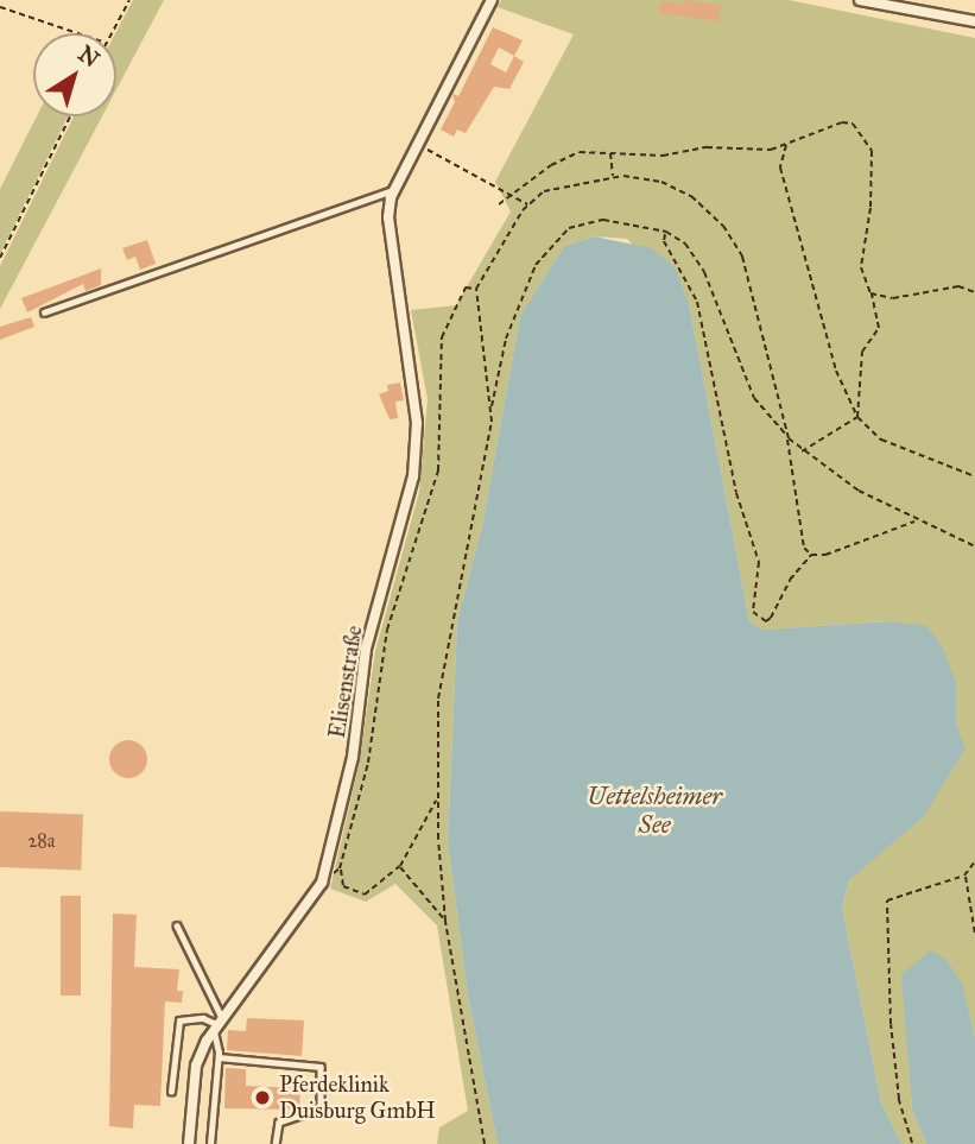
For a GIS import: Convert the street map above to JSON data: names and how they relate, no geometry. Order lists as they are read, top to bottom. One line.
{"streets":{"street":["Elisenstraße"]},"water":["Uettelsheimer See"],"places":["Pferdeklinik Duisburg GmbH"],"house_numbers":["28a"],"north":"top right"}
